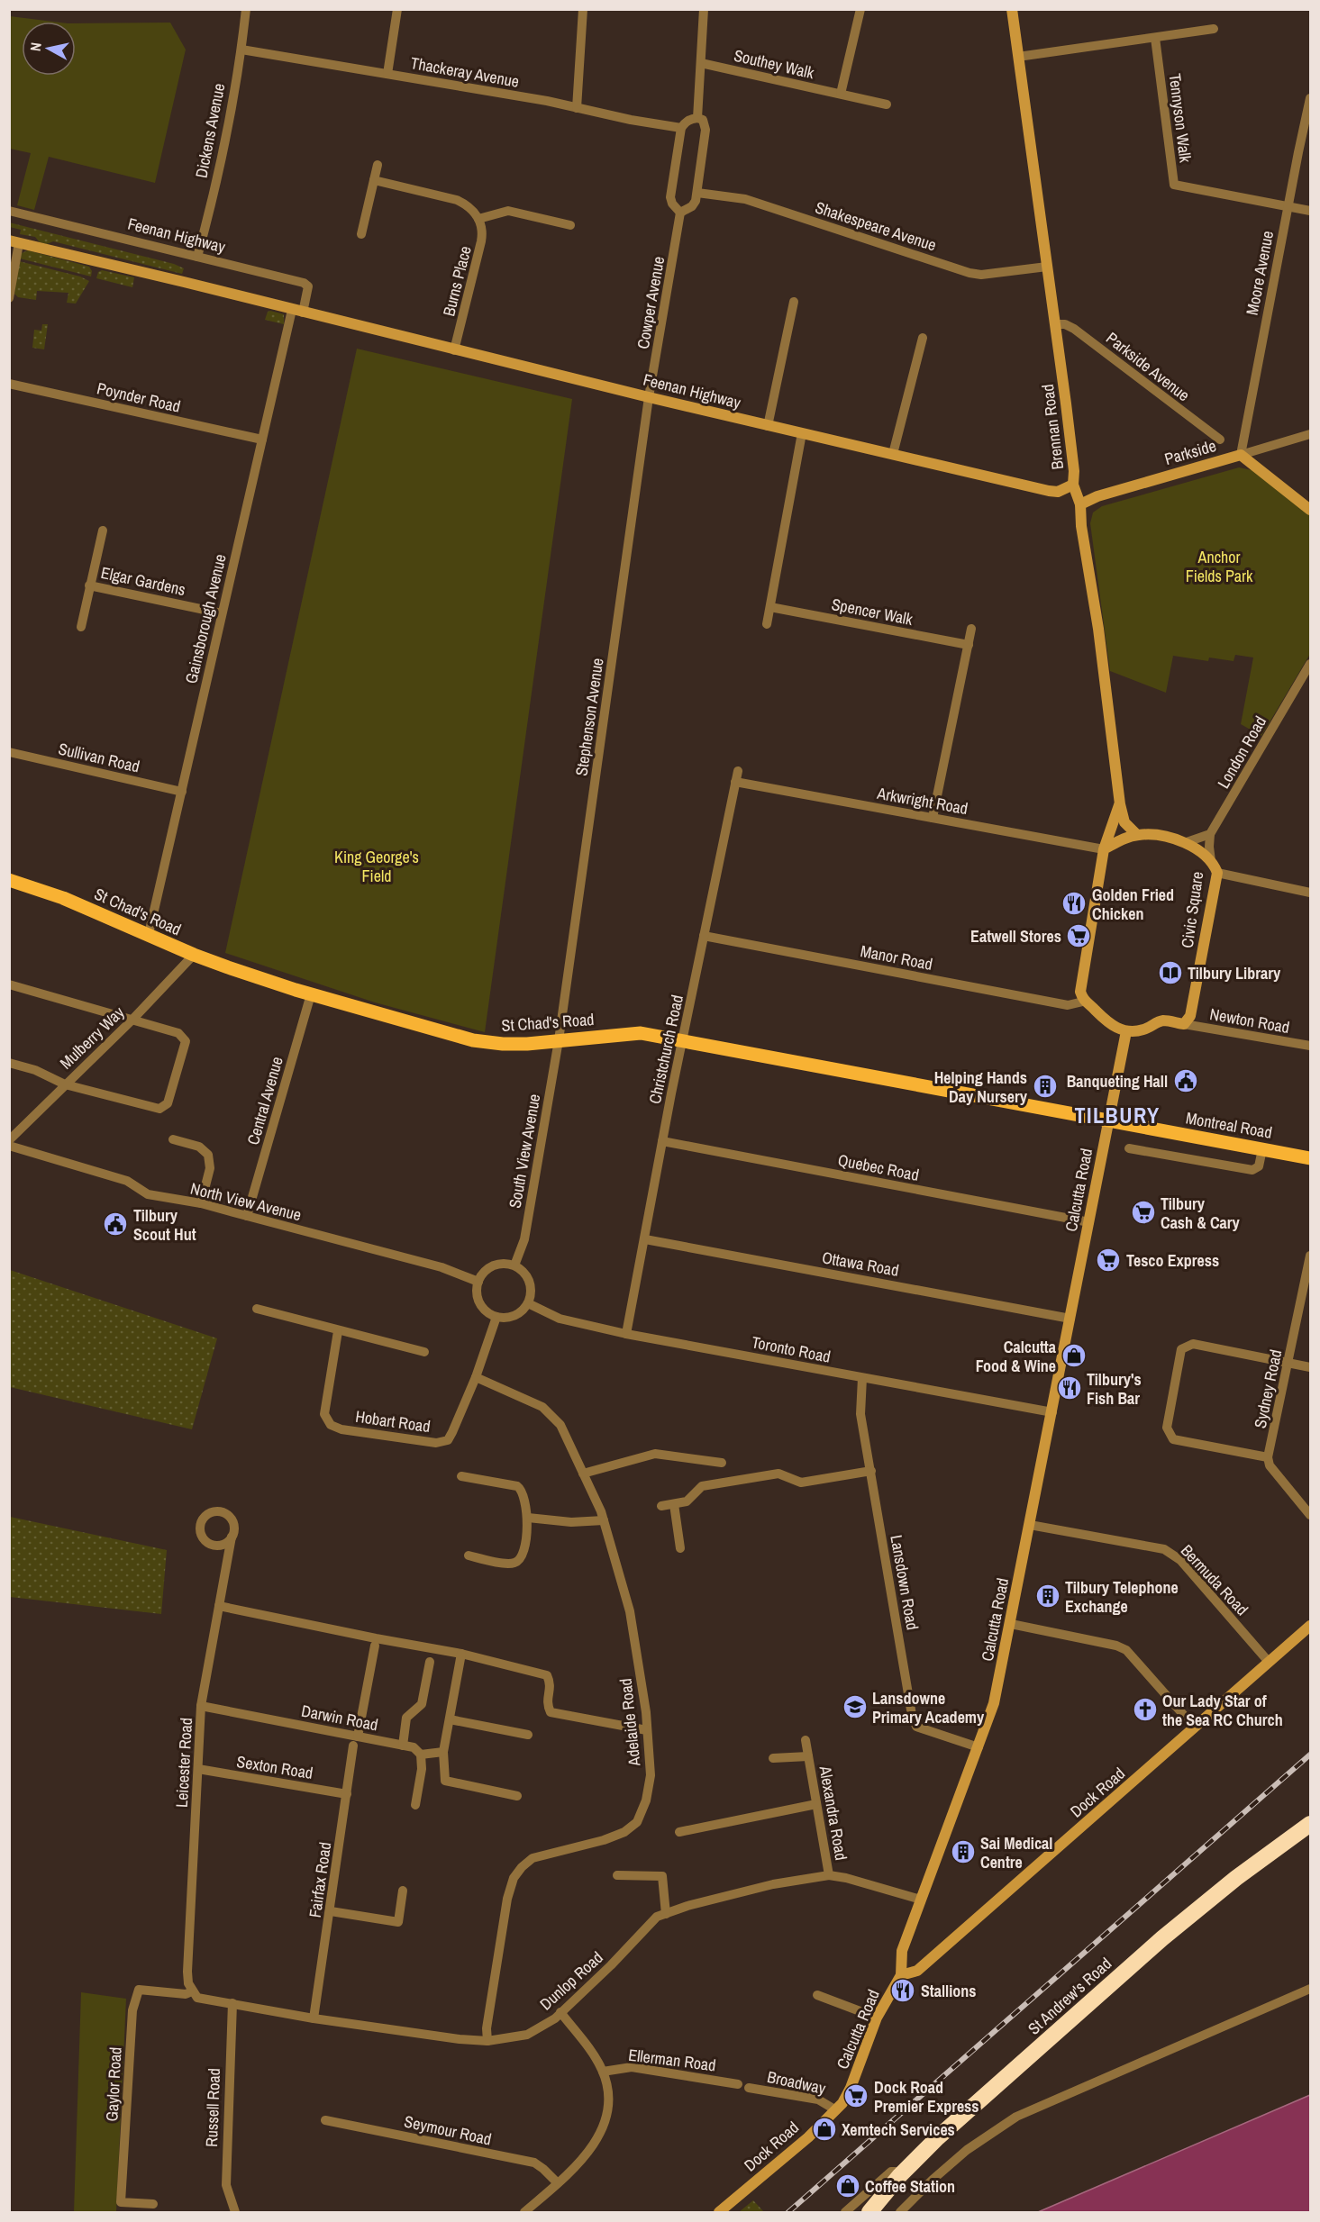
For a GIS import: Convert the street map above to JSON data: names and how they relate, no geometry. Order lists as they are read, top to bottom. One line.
{"streets":{"highway":["St Andrew's Road"],"main road":["St Chad's Road","Montreal Road"],"street":["Southey Walk","Thackeray Avenue","Tennyson Walk","Dickens Avenue","Shakespeare Avenue","Feenan Highway","Moore Avenue","Burns Place","Cowper Avenue","Parkside Avenue","Poynder Road","Brennan Road","Parkside","Elgar Gardens","Spencer Walk","Gainsborough Avenue","Stephenson Avenue","London Road","Sullivan Road","Arkwright Road","Civic Square","Manor Road","Newton Road","Mulberry Way","Christchurch Road","Central Avenue","South View Avenue","Quebec Road","Calcutta Road","North View Avenue","Ottawa Road","Toronto Road","Sydney Road","Hobart Road","Bermuda Road","Lansdown Road","Darwin Road","Adelaide Road","Leicester Road","Sexton Road","Dock Road","Alexandra Road","Fairfax Road","Dunlop Road","Ellerman Road","Broadway","Gaylor Road","Russell Road","Seymour Road"]},"crossings":[["Thackeray Avenue","Dickens Avenue"],["Thackeray Avenue","Cowper Avenue"],["Tennyson Walk","Moore Avenue"],["Dickens Avenue","Feenan Highway"],["Shakespeare Avenue","Brennan Road"],["Feenan Highway","Burns Place"],["Feenan Highway","Cowper Avenue"],["Feenan Highway","Brennan Road"],["Feenan Highway","Gainsborough Avenue"],["Feenan Highway","Stephenson Avenue"],["Moore Avenue","Parkside"],["Cowper Avenue","Stephenson Avenue"],["Parkside Avenue","Brennan Road"],["Poynder Road","Gainsborough Avenue"],["Brennan Road","Parkside"],["Brennan Road","Civic Square"],["Elgar Gardens","Gainsborough Avenue"],["Gainsborough Avenue","Sullivan Road"],["Gainsborough Avenue","St Chad's Road"],["Stephenson Avenue","St Chad's Road"],["Stephenson Avenue","South View Avenue"],["Arkwright Road","Civic Square"],["Arkwright Road","Christchurch Road"],["Civic Square","Newton Road"],["St Chad's Road","Mulberry Way"],["St Chad's Road","Christchurch Road"],["St Chad's Road","Central Avenue"],["St Chad's Road","Montreal Road"],["St Chad's Road","South View Avenue"],["St Chad's Road","Calcutta Road"],["Manor Road","Christchurch Road"],["Christchurch Road","Quebec Road"],["Christchurch Road","Ottawa Road"],["Christchurch Road","Toronto Road"],["Central Avenue","North View Avenue"],["Montreal Road","Calcutta Road"],["South View Avenue","North View Avenue"],["South View Avenue","Toronto Road"],["South View Avenue","Hobart Road"],["Quebec Road","Calcutta Road"],["Calcutta Road","Ottawa Road"],["Calcutta Road","Toronto Road"],["Calcutta Road","Bermuda Road"],["Calcutta Road","Lansdown Road"],["Calcutta Road","Dock Road"],["Calcutta Road","Dunlop Road"],["Calcutta Road","Broadway"],["North View Avenue","Toronto Road"],["North View Avenue","Hobart Road"],["Toronto Road","Hobart Road"],["Toronto Road","Lansdown Road"],["Hobart Road","Adelaide Road"],["Bermuda Road","Dock Road"],["Darwin Road","Leicester Road"],["Darwin Road","Fairfax Road"],["Adelaide Road","Dunlop Road"],["Leicester Road","Sexton Road"],["Leicester Road","Dunlop Road"],["Leicester Road","Gaylor Road"],["Sexton Road","Fairfax Road"],["Dock Road","Broadway"],["Alexandra Road","Dunlop Road"],["Fairfax Road","Dunlop Road"],["Dunlop Road","Gaylor Road"],["Dunlop Road","Russell Road"]],"districts":["TILBURY"],"parks":["Anchor Fields Park","King George's Field"],"places":{"restaurant":["Golden Fried Chicken","Tilbury's Fish Bar","Stallions"],"supermarket":["Eatwell Stores","Tilbury Cash & Cary","Tesco Express","Dock Road Premier Express"],"library":["Tilbury Library"],"public building":["Banqueting Hall","Tilbury Scout Hut"],"building":["Helping Hands Day Nursery","Tilbury Telephone Exchange","Sai Medical Centre"],"shop":["Calcutta Food & Wine","Xemtech Services","Coffee Station"],"school or university":["Lansdowne Primary Academy"],"church":["Our Lady Star of the Sea RC Church"]},"north":"left"}
